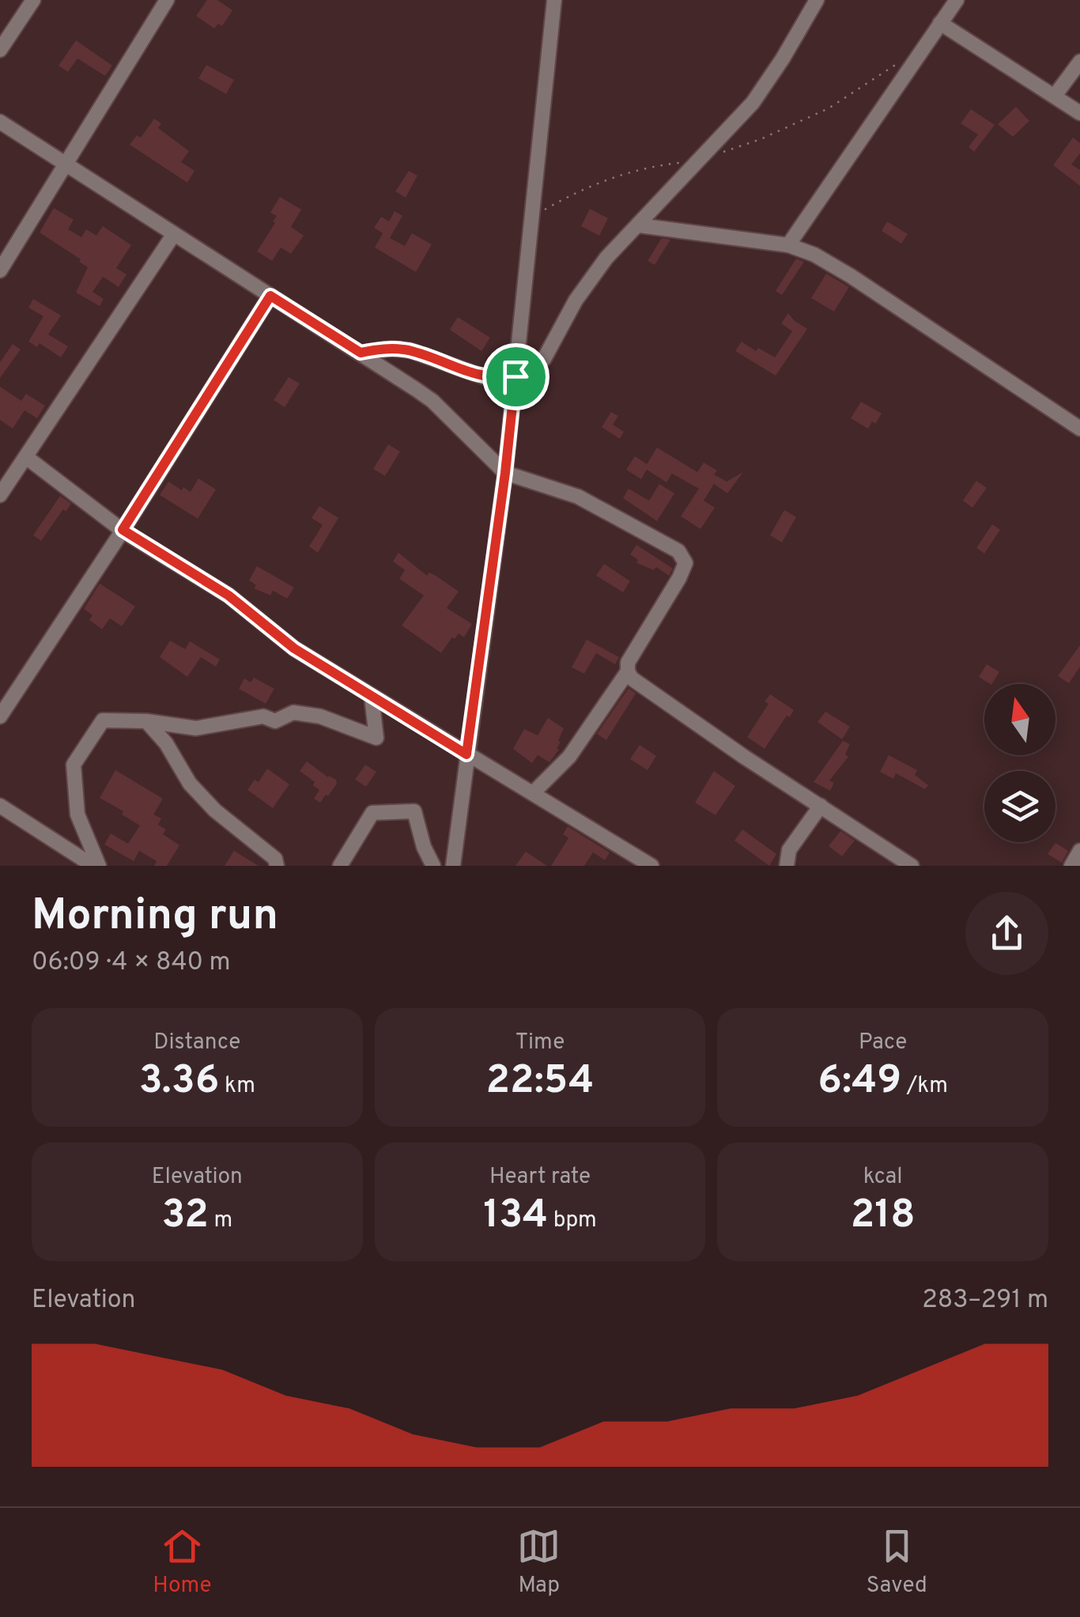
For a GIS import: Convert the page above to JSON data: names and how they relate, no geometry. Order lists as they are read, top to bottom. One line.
{"north":"top","page":{"heading":["Morning run","06:09 · 4 × 840 m"],"stats":[["Distance","3.36 km"],["Time","22:54"],["Pace","6:49 /km"],["Elevation","32 m"],["Heart rate","134 bpm"],["kcal","218"]],"chart":["Elevation","283–291 m"],"tabs":["Home","Map","Saved"]}}
